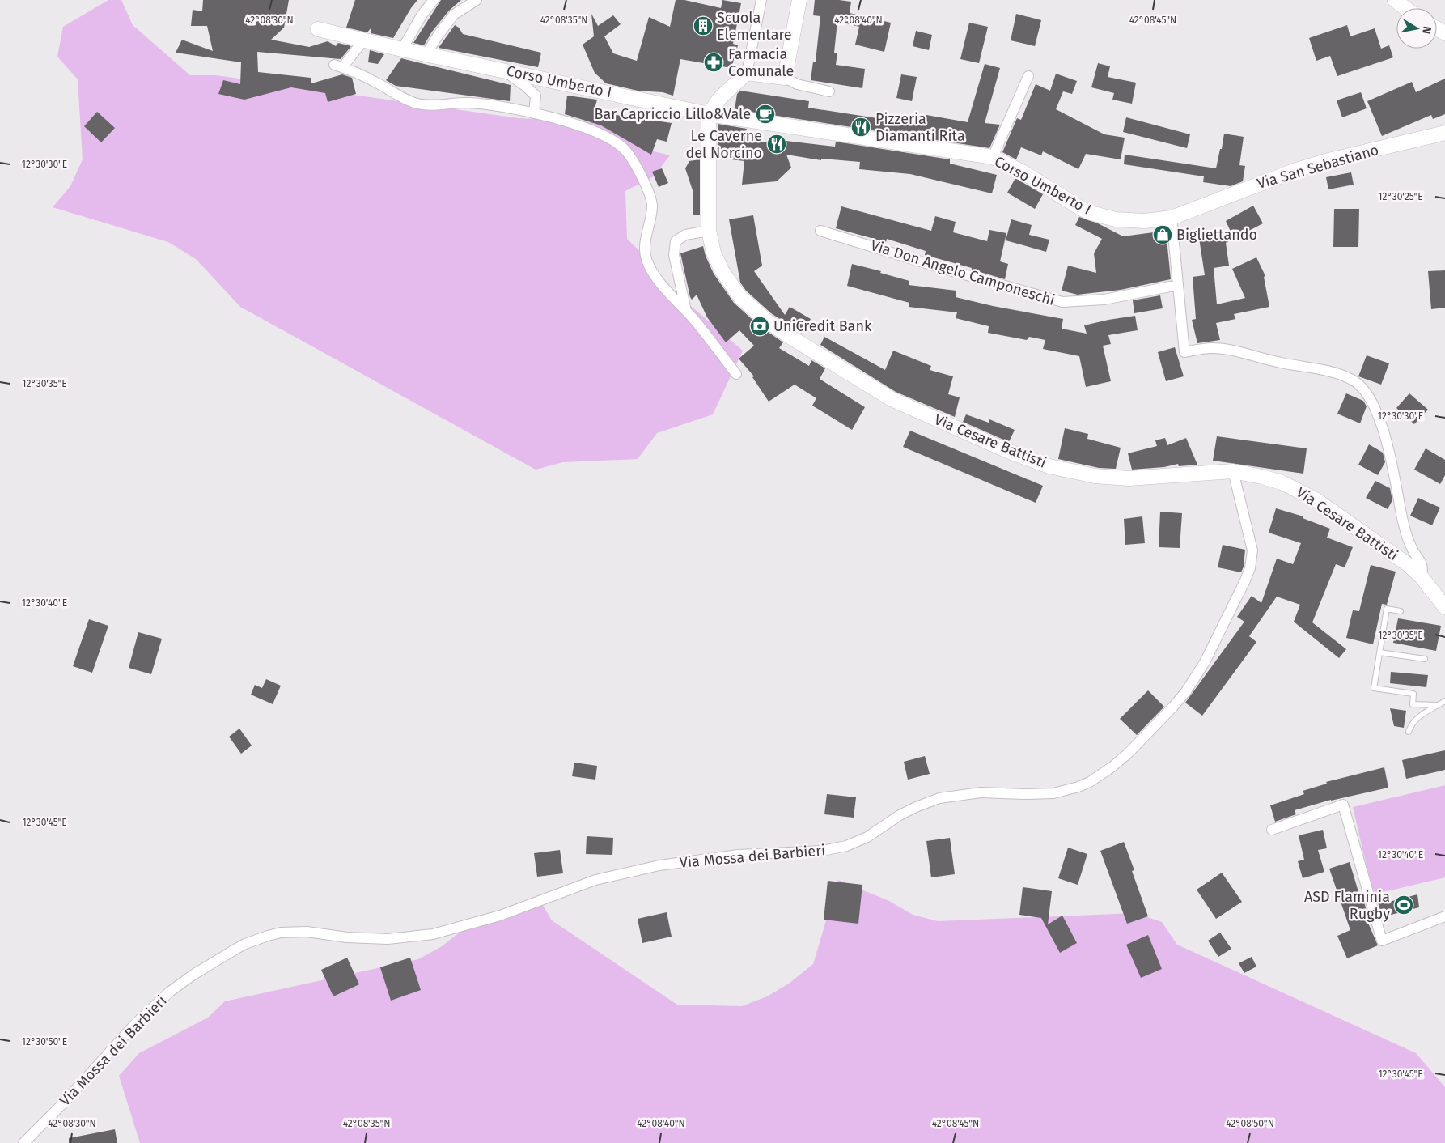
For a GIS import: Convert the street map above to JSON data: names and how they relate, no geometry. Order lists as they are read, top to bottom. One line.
{"streets":{"street":["Corso Umberto I","Via San Sebastiano","Via Don Angelo Camponeschi","Via Cesare Battisti","Via Mossa dei Barbieri"]},"crossings":[["Corso Umberto I","Via San Sebastiano"],["Corso Umberto I","Via Cesare Battisti"],["Via Cesare Battisti","Via Mossa dei Barbieri"]],"places":{"building":["Scuola Elementare"],"pharmacy":["Farmacia Comunale"],"cafe":["Bar Capriccio Lillo&Vale"],"restaurant":["Pizzeria Diamanti Rita","Le Caverne del Norcino"],"shop":["Bigliettando"],"bank":["UniCredit Bank"],"sports":["ASD Flaminia Rugby"]},"north":"right","coordinates":["42°08'30\"N","42°08'35\"N","42°08'40\"N","42°08'45\"N","12°30'30\"E","12°30'25\"E","12°30'35\"E","12°30'40\"E","12°30'45\"E","12°30'50\"E","42°08'50\"N"]}
